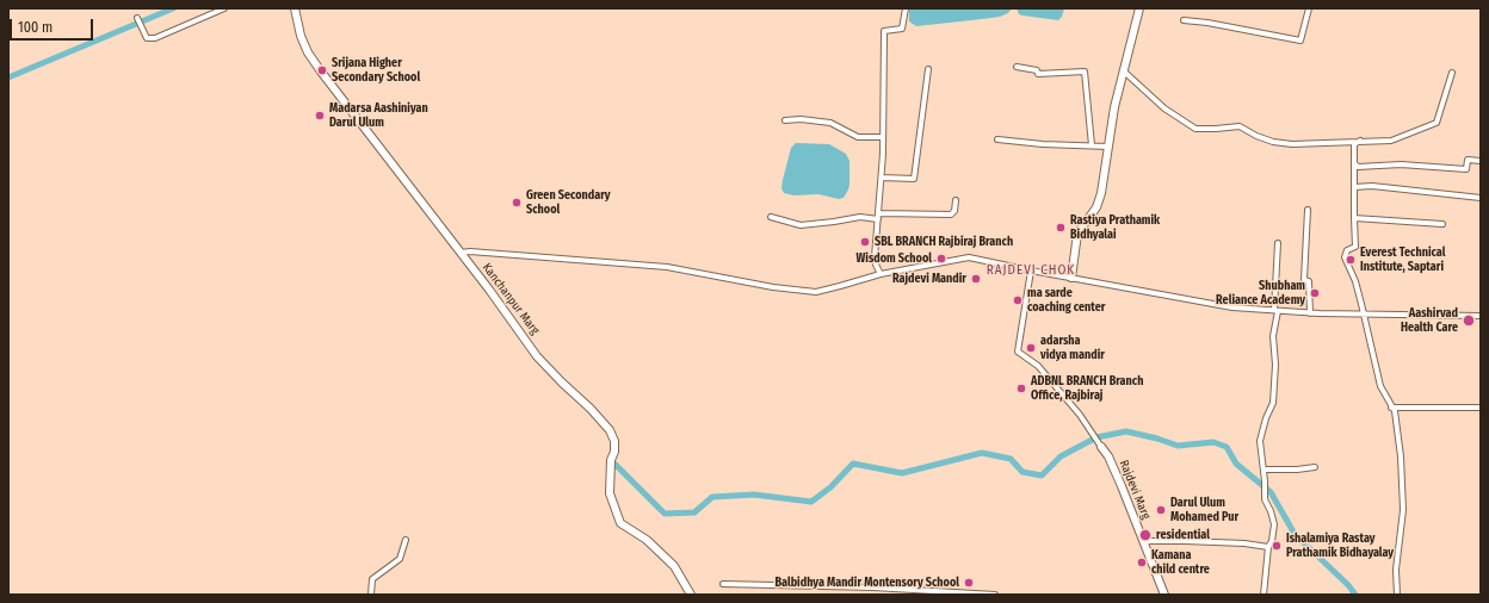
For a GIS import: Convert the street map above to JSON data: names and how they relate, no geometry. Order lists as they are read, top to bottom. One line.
{"streets":{"main road":["Kanchanpur Marg","Rajdevi Marg"]},"districts":["RAJDEVI CHOK"],"places":["Srijana Higher Secondary School","Madarsa Aashiniyan Darul Ulum","Green Secondary School","Rastiya Prathamik Bidhyalai","SBL BRANCH Rajbiraj Branch","Wisdom School","Everest Technical Institute, Saptari","Rajdevi Mandir","Shubham Reliance Academy","ma sarde coaching center","Aashirvad Health Care","adarsha vidya mandir","ADBNL BRANCH Branch Office, Rajbiraj","Darul Ulum Mohamed Pur","residential","Ishalamiya Rastay Prathamik Bidhayalay","Kamana child centre","Balbidhya Mandir Montensory School"],"scale_bar":"100 m"}
